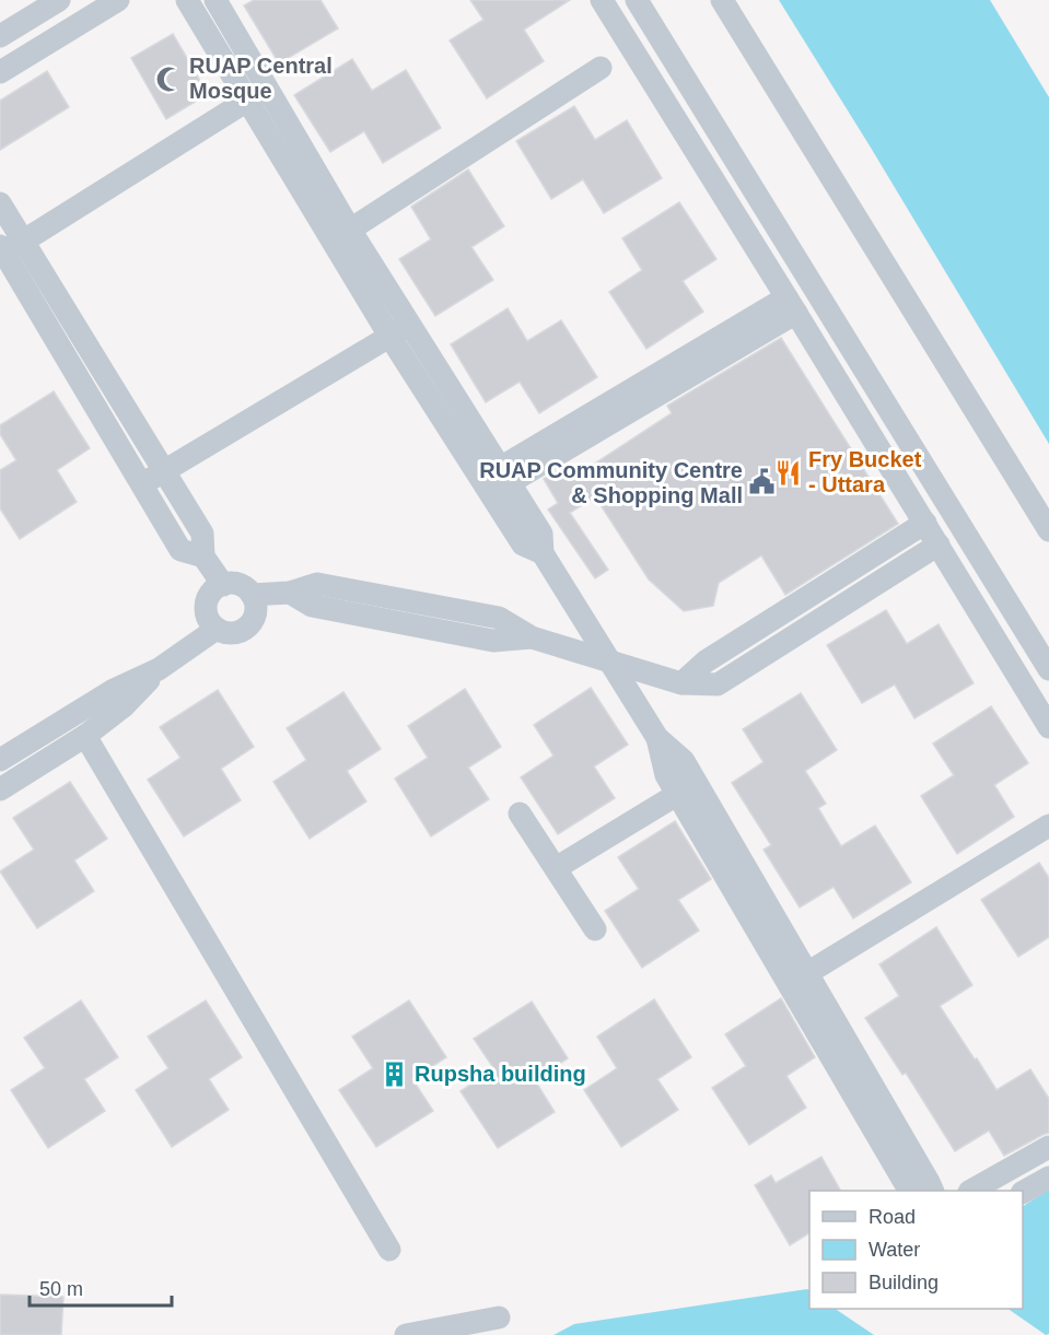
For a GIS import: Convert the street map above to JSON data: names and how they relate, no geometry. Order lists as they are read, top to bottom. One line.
{"places":{"mosque":["RUAP Central Mosque"],"restaurant":["Fry Bucket - Uttara"],"public building":["RUAP Community Centre & Shopping Mall"],"building":["Rupsha building"]},"legend":["Road","Water","Building"],"scale_bar":"50 m"}
